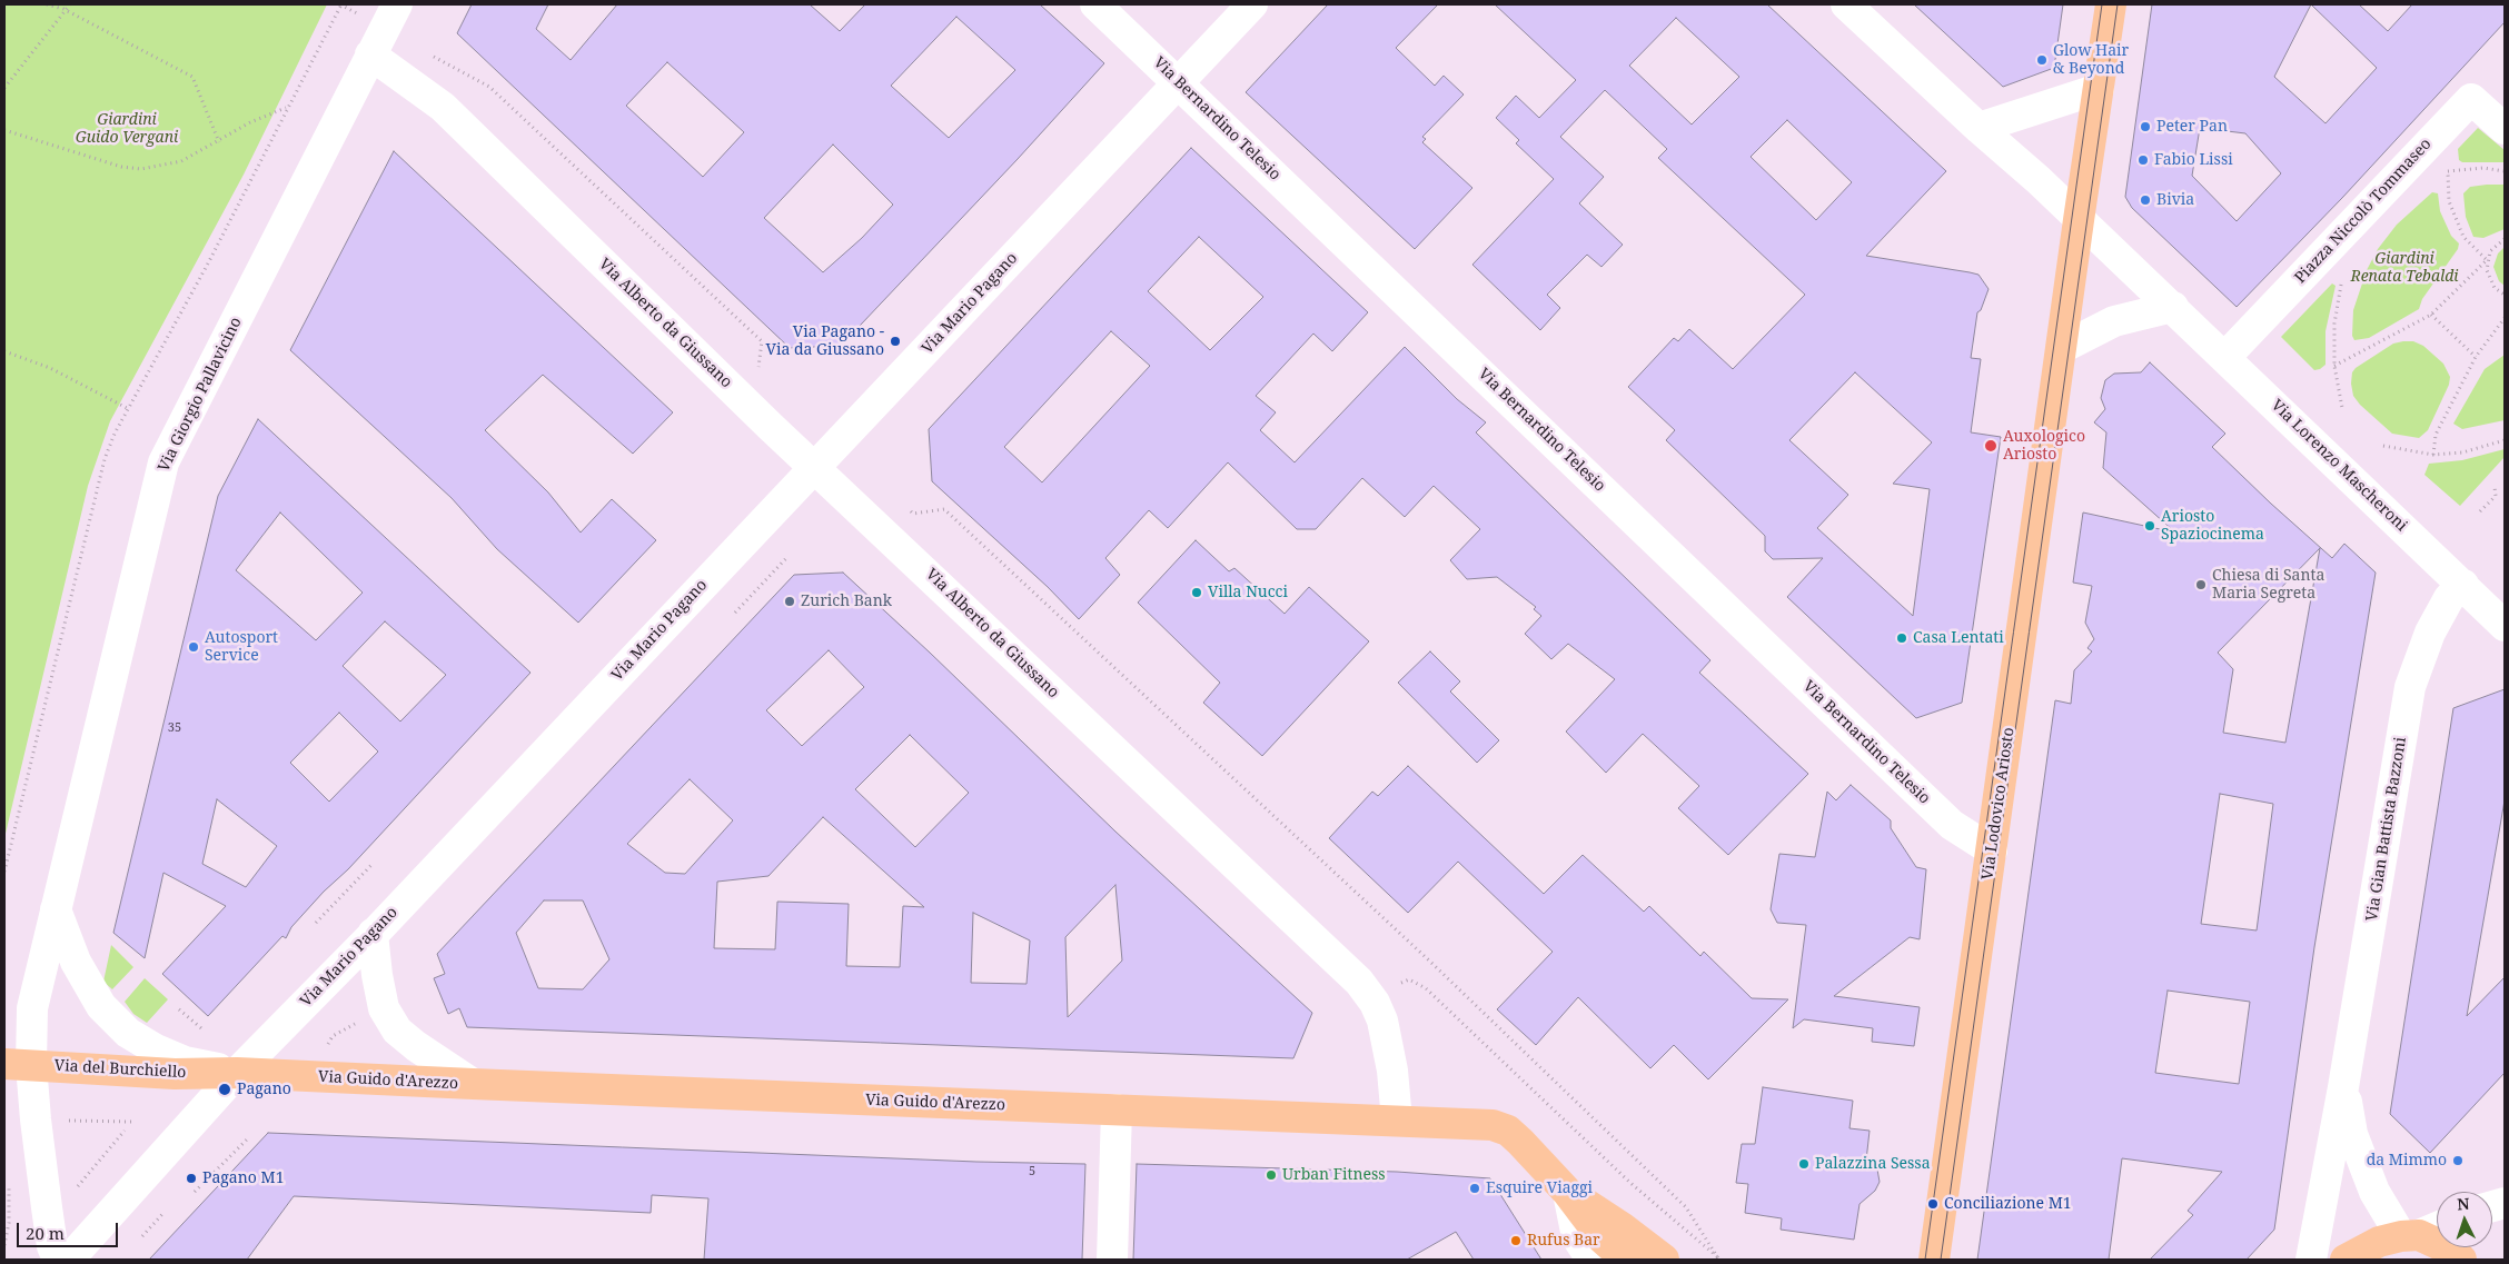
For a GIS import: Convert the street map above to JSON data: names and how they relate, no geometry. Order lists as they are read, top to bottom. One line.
{"streets":{"main road":["Via Lodovico Ariosto","Via del Burchiello","Via Guido d'Arezzo"],"street":["Via Bernardino Telesio","Piazza Niccolò Tommaseo","Via Mario Pagano","Via Alberto da Giussano","Via Giorgio Pallavicino","Via Lorenzo Mascheroni","Via Gian Battista Bazzoni"]},"crossings":[["Via Bernardino Telesio","Via Mario Pagano"],["Via Bernardino Telesio","Via Lodovico Ariosto"],["Piazza Niccolò Tommaseo","Via Lorenzo Mascheroni"],["Via Mario Pagano","Via Alberto da Giussano"],["Via Mario Pagano","Via del Burchiello"],["Via Mario Pagano","Via Guido d'Arezzo"],["Via Alberto da Giussano","Via Giorgio Pallavicino"],["Via Alberto da Giussano","Via Guido d'Arezzo"],["Via Giorgio Pallavicino","Via del Burchiello"],["Via Lorenzo Mascheroni","Via Lodovico Ariosto"],["Via Lorenzo Mascheroni","Via Gian Battista Bazzoni"],["Via del Burchiello","Via Guido d'Arezzo"]],"parks":["Giardini Guido Vergani","Giardini Renata Tebaldi"],"places":["Glow Hair & Beyond","Peter Pan","Fabio Lissi","Bivia","Via Pagano - Via da Giussano","Auxologico Ariosto","Ariosto Spaziocinema","Chiesa di Santa Maria Segreta","Villa Nucci","Zurich Bank","Casa Lentati","Autosport Service","Pagano","da Mimmo","Palazzina Sessa","Urban Fitness","Pagano M1","Esquire Viaggi","Conciliazione M1","Rufus Bar"],"house_numbers":["35","5"],"scale_bar":"20 m","north":"top"}
